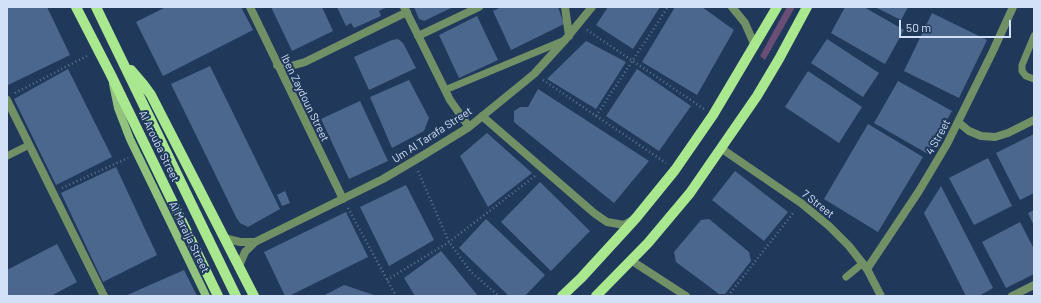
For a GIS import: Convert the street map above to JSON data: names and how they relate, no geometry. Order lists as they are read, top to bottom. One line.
{"streets":{"main road":["Al Arouba Street","Al Maraija Street"],"street":["Iben Zaydoun Street","Um Al Tarafa Street","4 Street","7 Street"]},"crossings":[["Iben Zaydoun Street","Um Al Tarafa Street"],["4 Street","7 Street"],["Al Arouba Street","Al Maraija Street"]],"scale_bar":"50 m"}
